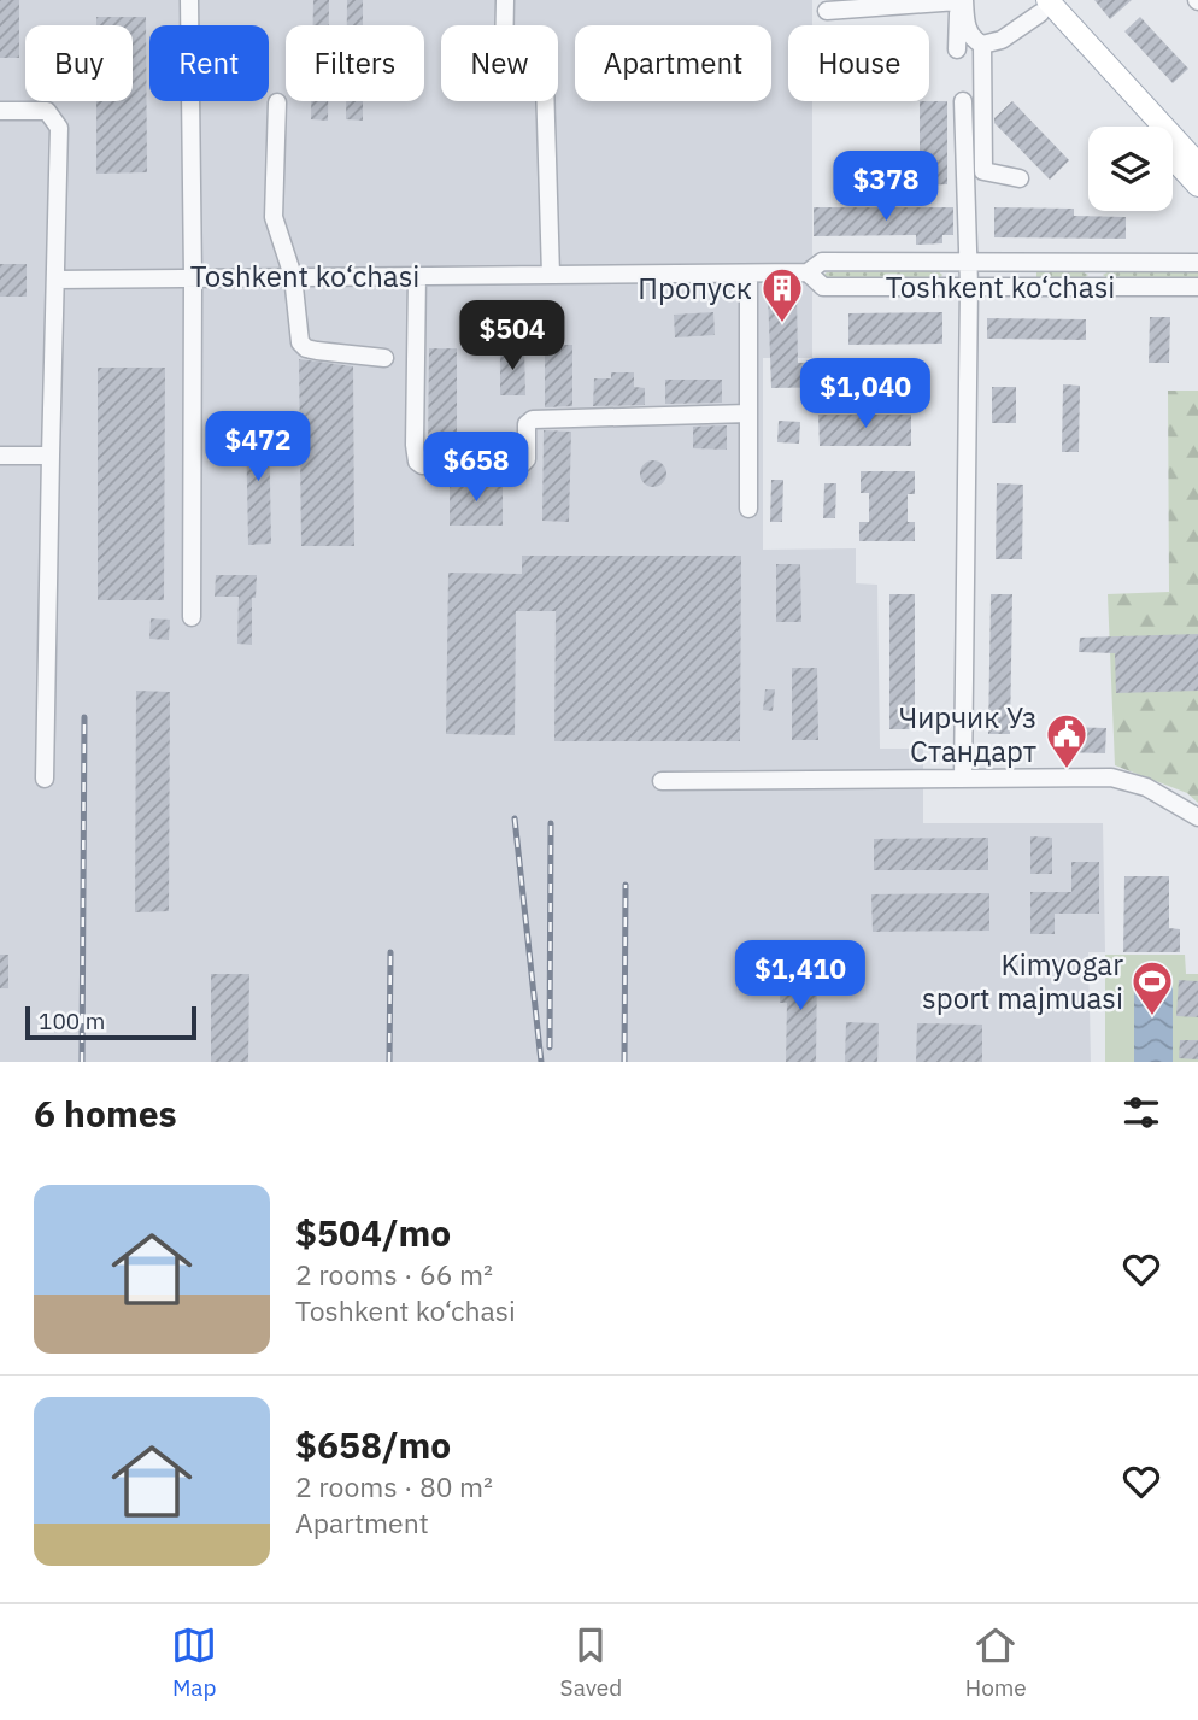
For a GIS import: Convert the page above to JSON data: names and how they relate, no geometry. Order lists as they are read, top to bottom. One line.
{"streets":{"street":["Toshkent ko‘chasi"]},"places":{"building":["Пропуск"],"public building":["Чирчик Уз Стандарт"],"sports":["Kimyogar sport majmuasi"]},"scale_bar":"100 m","page":{"chip":["Buy","Rent","Filters","New","Apartment","House"],"price":["$378","$504","$1,040","$472","$658","$1,410"],"scale":"100 m","heading":"6 homes","list":[{"name":"$504/mo","note":"2 rooms · 66 m² · Toshkent ko‘chasi"},{"name":"$658/mo","note":"2 rooms · 80 m² · Apartment"}],"tabs":["Map","Saved","Home"]}}
